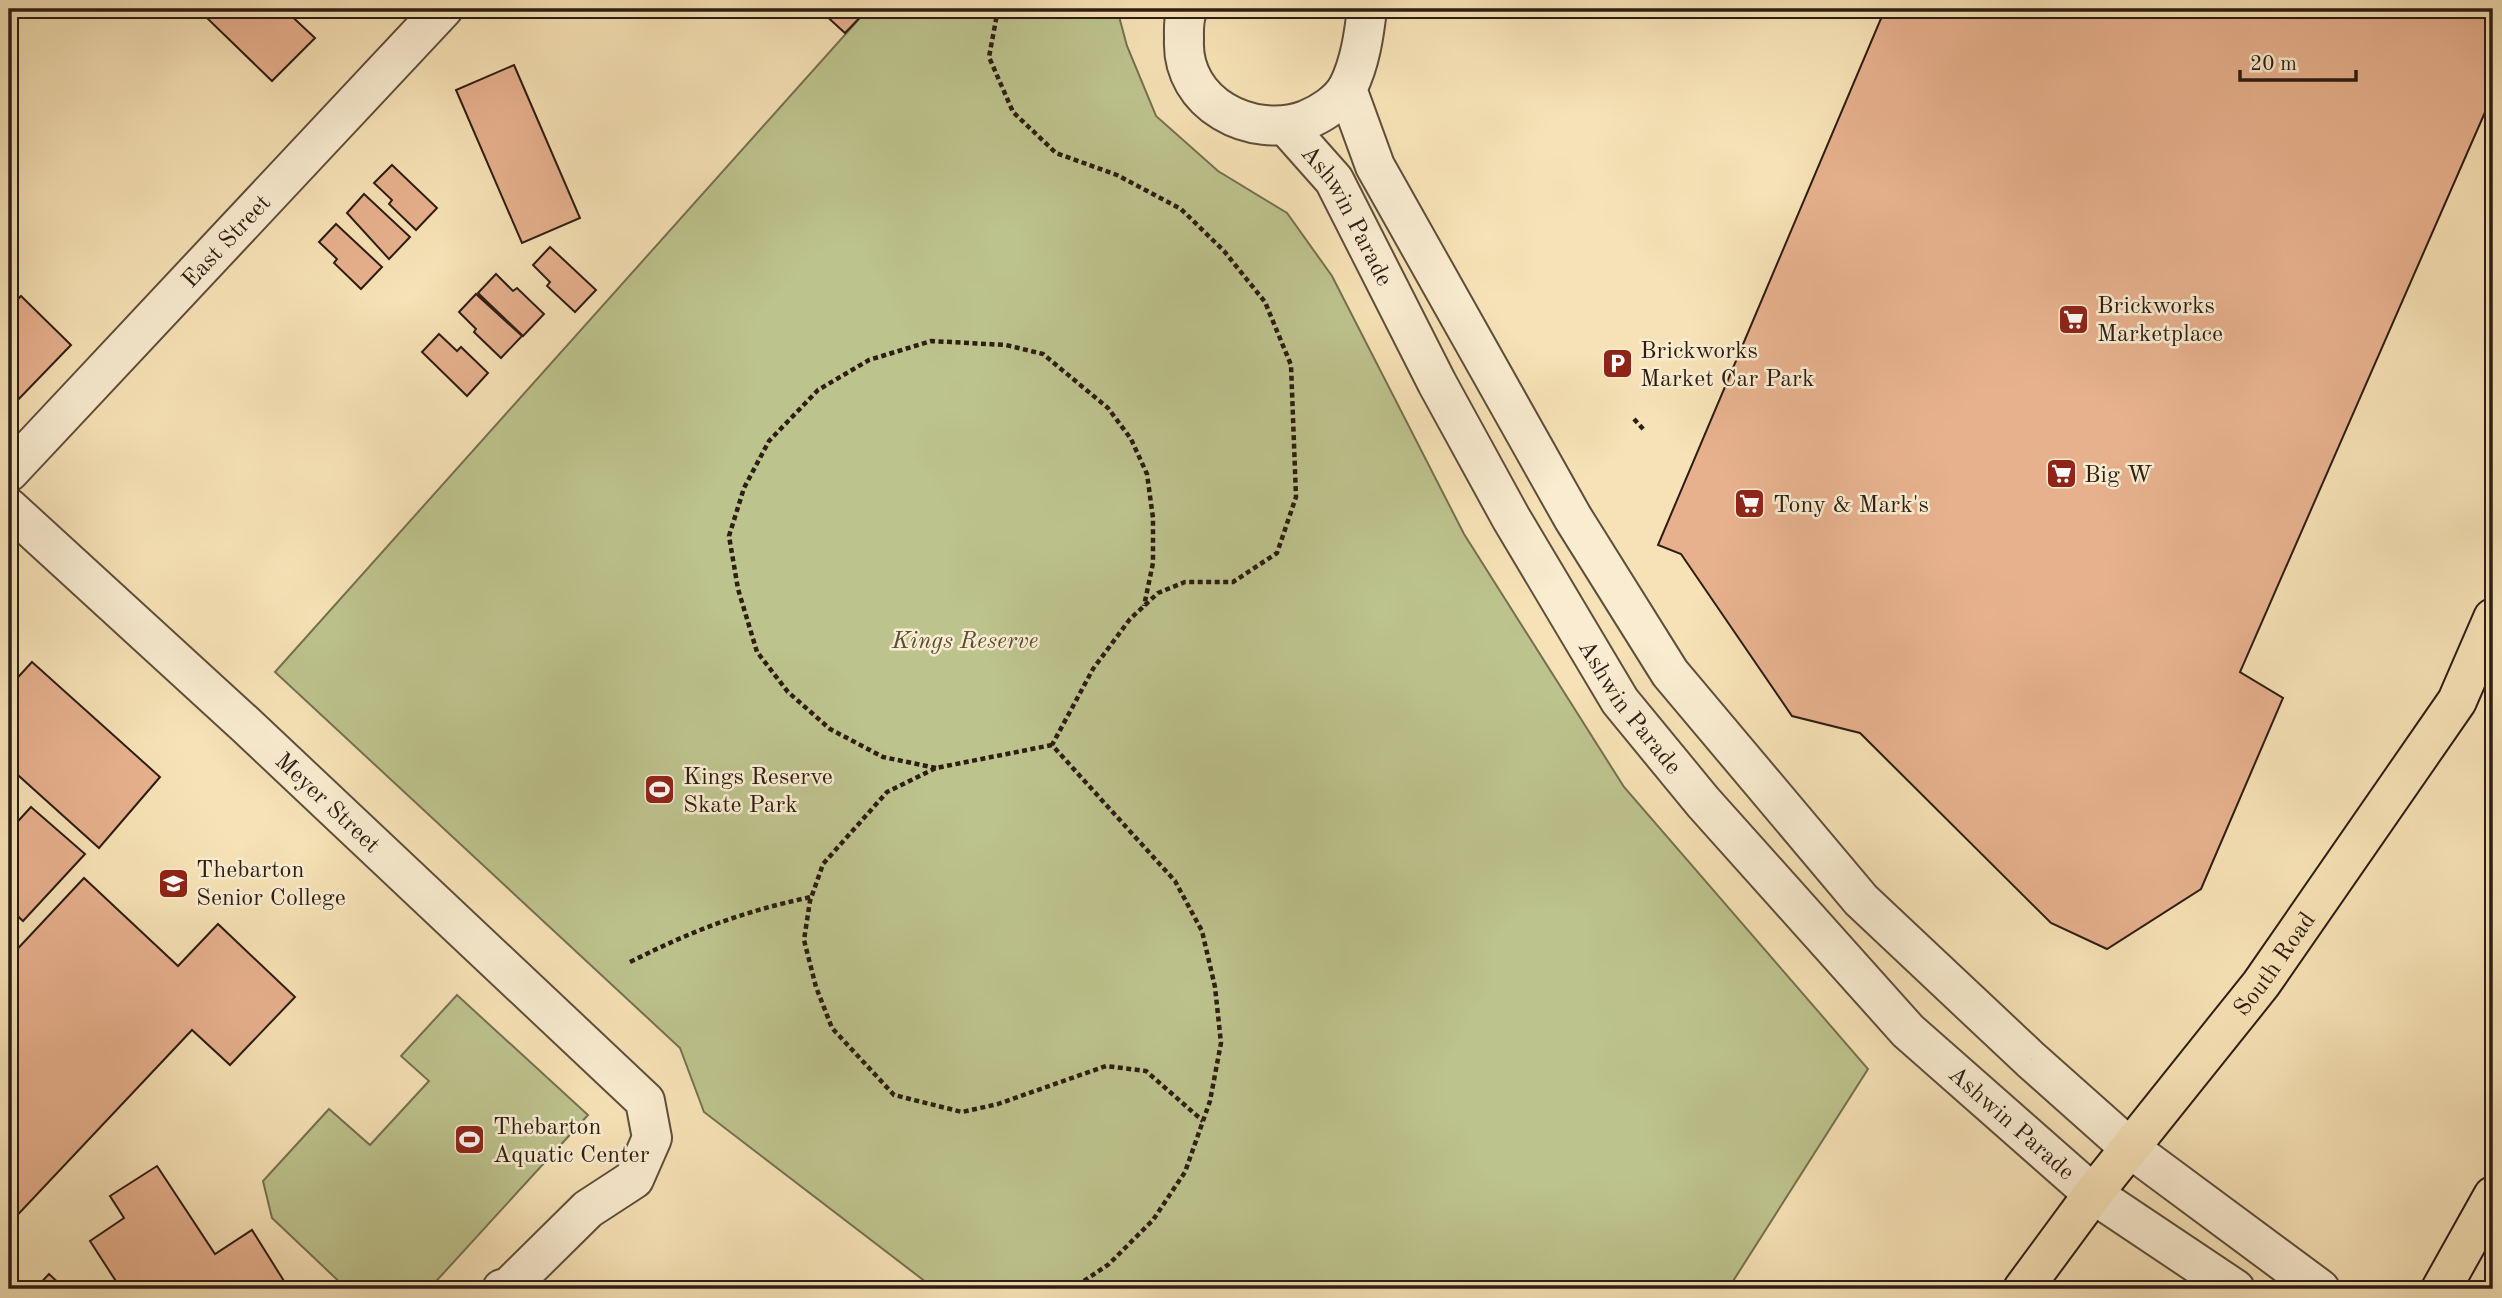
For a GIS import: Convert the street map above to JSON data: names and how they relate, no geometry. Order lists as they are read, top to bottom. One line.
{"streets":{"highway":["South Road"],"street":["Ashwin Parade","East Street","Meyer Street"]},"crossings":[["Ashwin Parade","South Road"]],"parks":["Kings Reserve"],"places":{"supermarket":["Brickworks Marketplace","Big W","Tony & Mark's"],"parking":["Brickworks Market Car Park"],"sports":["Kings Reserve Skate Park","Thebarton Aquatic Center"],"school or university":["Thebarton Senior College"]},"scale_bar":"20 m"}
